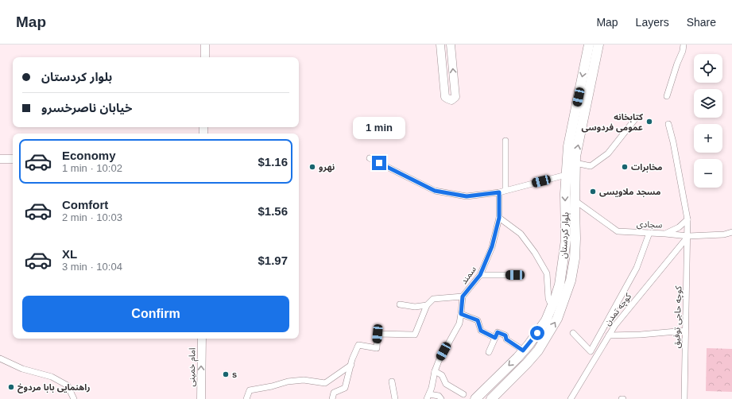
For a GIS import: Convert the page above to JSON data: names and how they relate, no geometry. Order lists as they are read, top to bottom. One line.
{"streets":{"main road":["بلوار کردستان","امام خمینی"],"street":["سجادی","سمند","کوچه تمدن","کوچه حاجی توفیق"]},"crossings":[["سجادی","بلوار کردستان"],["سجادی","کوچه تمدن"],["سجادی","کوچه حاجی توفیق"],["کوچه تمدن","کوچه حاجی توفیق"]],"one_way":["امام خمینی"],"places":["کتابخانه عمومی فردوسی","نهرو","مخابرات","مسجد ملاویسی","s","راهنمایی بابا مردوخ"],"page":{"header":"Map","nav":["Map","Layers","Share"],"map_buttons":["+","−"],"banner":["بلوار کردستان","خیابان ناصرخسرو"],"bubble":"1 min","list":[{"name":"Economy","note":"1 min · 10:02","value":"$1.16"},{"name":"Comfort","note":"2 min · 10:03","value":"$1.56"},{"name":"XL","note":"3 min · 10:04","value":"$1.97"}],"buttons":"Confirm"}}
